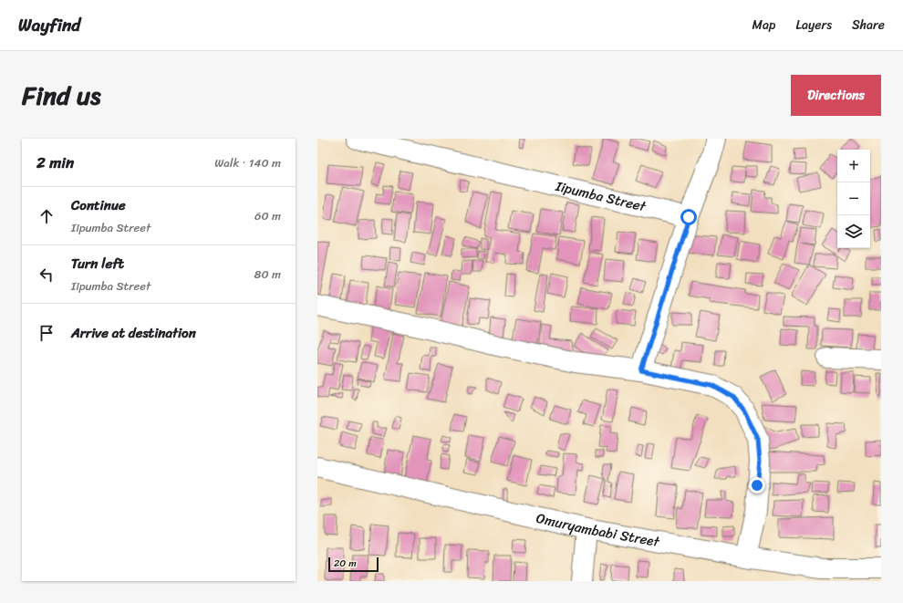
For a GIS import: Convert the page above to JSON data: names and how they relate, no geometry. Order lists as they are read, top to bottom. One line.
{"streets":{"street":["Iipumba Street","Omuryambabi Street"]},"scale_bar":"20 m","page":{"header":"Wayfind","nav":["Map","Layers","Share"],"title":"Find us","buttons":"Directions","heading":["2 min","Walk · 140 m"],"map_buttons":["+","−"],"list":[["Continue","Iipumba Street","60 m"],["Turn left","Iipumba Street","80 m"],"Arrive at destination"],"scale":"20 m"}}
